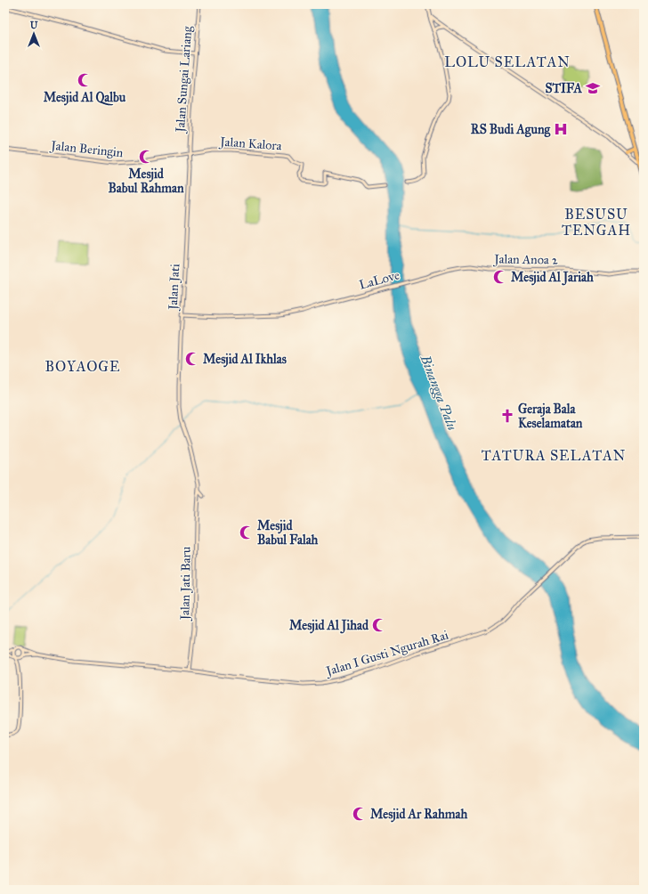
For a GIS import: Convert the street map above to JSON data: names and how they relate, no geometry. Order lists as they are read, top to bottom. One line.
{"streets":{"street":["Jalan Sungai Lariang","Jalan Kalora","Jalan Beringin","Jalan Anoa 2","LaLove","Jalan Jati","Jalan Jati Baru","Jalan I Gusti Ngurah Rai"]},"crossings":[["Jalan Sungai Lariang","Jalan Kalora"],["Jalan Sungai Lariang","Jalan Beringin"],["Jalan Sungai Lariang","Jalan Jati"],["Jalan Kalora","Jalan Beringin"],["Jalan Kalora","Jalan Jati"],["Jalan Beringin","Jalan Jati"],["Jalan Anoa 2","LaLove"],["LaLove","Jalan Jati"],["Jalan Jati","Jalan Jati Baru"],["Jalan Jati Baru","Jalan I Gusti Ngurah Rai"]],"districts":["LOLU SELATAN","BESUSU TENGAH","BOYAOGE","TATURA SELATAN"],"water":["Binangga Palu"],"places":{"mosque":["Mesjid Al Qalbu","Mesjid Babul Rahman","Mesjid Al Jariah","Mesjid Al Ikhlas","Mesjid Babul Falah","Mesjid Al Jihad","Mesjid Ar Rahmah"],"school or university":["STIFA"],"hospital":["RS Budi Agung"],"church":["Geraja Bala Keselamatan"]},"north":"top"}
